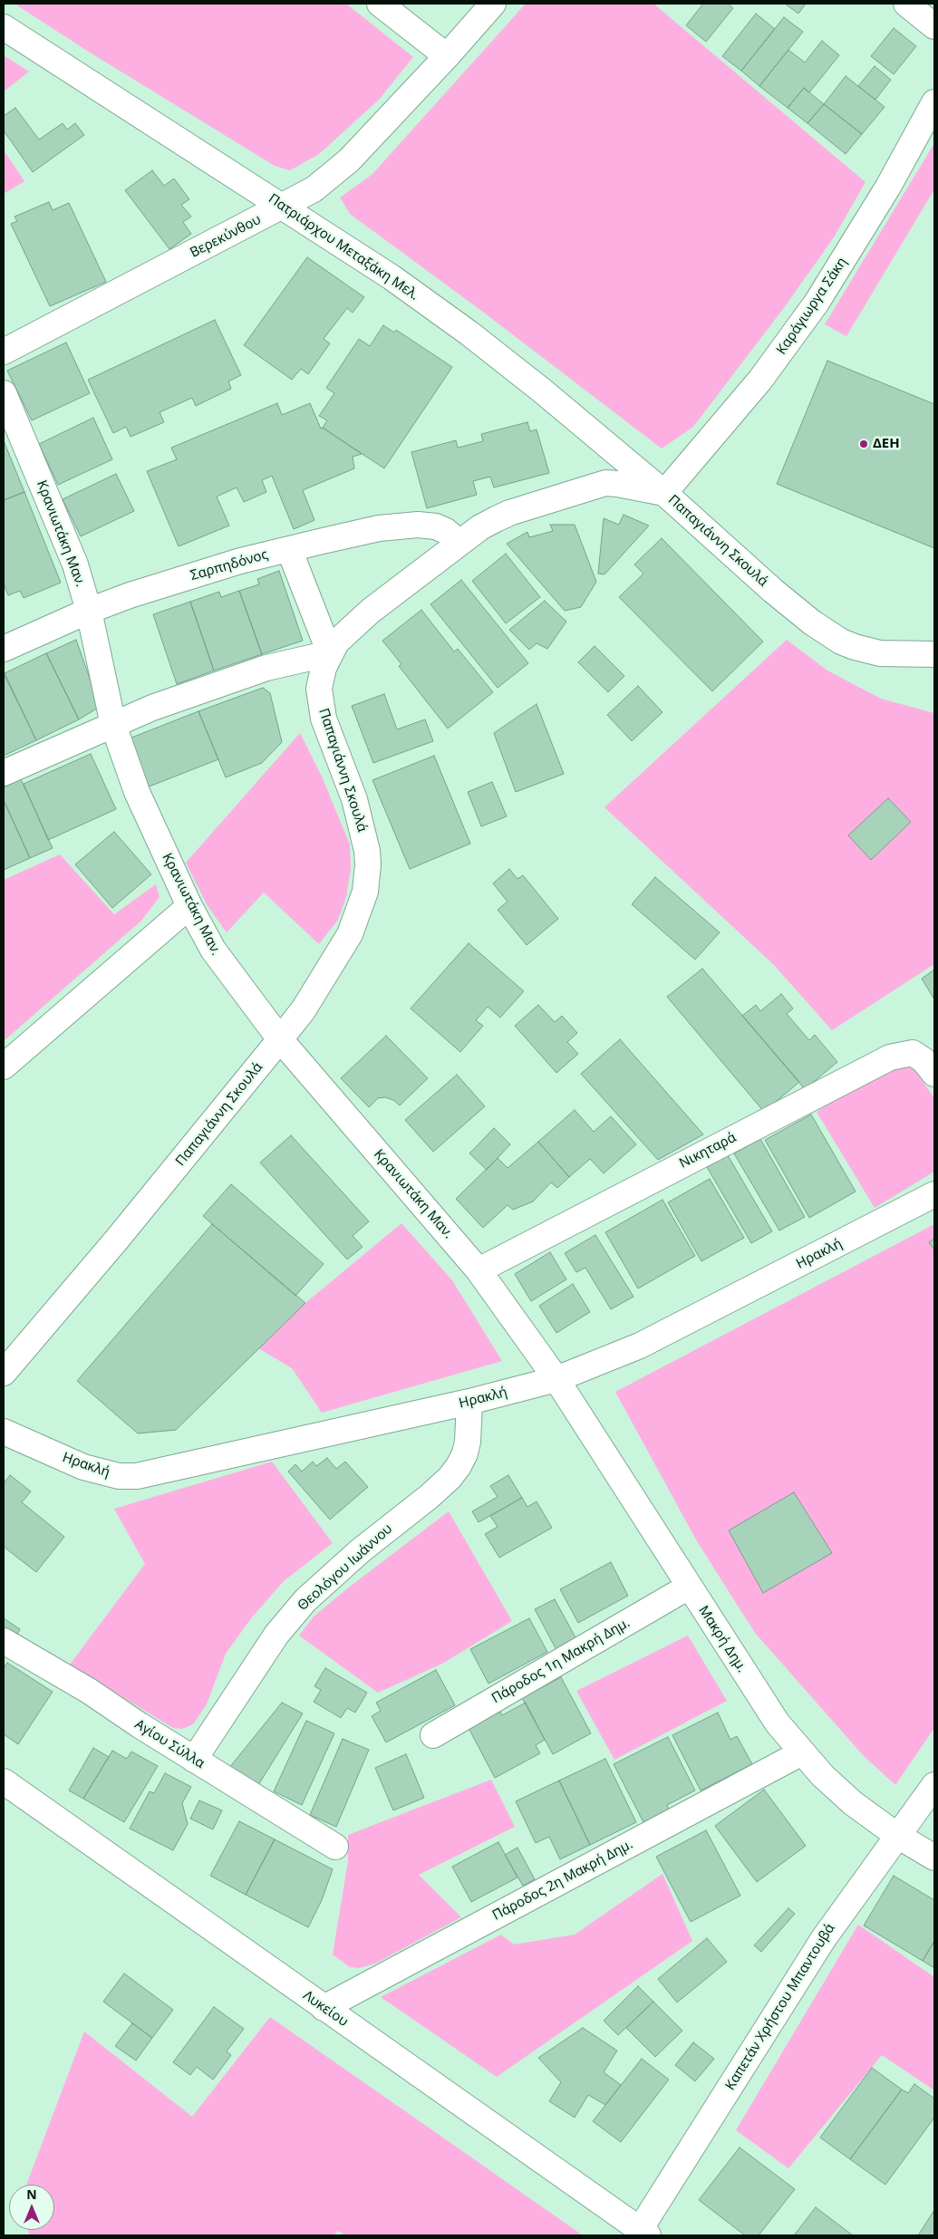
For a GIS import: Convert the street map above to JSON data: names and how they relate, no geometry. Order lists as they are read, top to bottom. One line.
{"streets":{"street":["Βερεκύνθου","Πατριάρχου Μεταξάκη Μελ.","Καράγιωργα Σάκη","Κρανιωτάκη Μαν.","Παπαγιάννη Σκουλά","Σαρπηδόνος","Νικηταρά","Ηρακλή","Θεολόγου Ιωάννου","Μακρή Δημ.","Πάροδος 1η Μακρή Δημ.","Αγίου Σύλλα","Πάροδος 2η Μακρή Δημ.","Καπετάν Χρήστου Μπαντουβά","Λυκείου"]},"crossings":[["Βερεκύνθου","Πατριάρχου Μεταξάκη Μελ."],["Πατριάρχου Μεταξάκη Μελ.","Καράγιωργα Σάκη"],["Πατριάρχου Μεταξάκη Μελ.","Παπαγιάννη Σκουλά"],["Καράγιωργα Σάκη","Παπαγιάννη Σκουλά"],["Κρανιωτάκη Μαν.","Παπαγιάννη Σκουλά"],["Κρανιωτάκη Μαν.","Σαρπηδόνος"],["Κρανιωτάκη Μαν.","Νικηταρά"],["Κρανιωτάκη Μαν.","Ηρακλή"],["Κρανιωτάκη Μαν.","Μακρή Δημ."],["Παπαγιάννη Σκουλά","Σαρπηδόνος"],["Ηρακλή","Θεολόγου Ιωάννου"],["Ηρακλή","Μακρή Δημ."],["Θεολόγου Ιωάννου","Αγίου Σύλλα"],["Μακρή Δημ.","Πάροδος 1η Μακρή Δημ."],["Μακρή Δημ.","Πάροδος 2η Μακρή Δημ."],["Μακρή Δημ.","Καπετάν Χρήστου Μπαντουβά"],["Πάροδος 2η Μακρή Δημ.","Λυκείου"],["Καπετάν Χρήστου Μπαντουβά","Λυκείου"]],"places":["ΔΕΗ"],"north":"top"}
